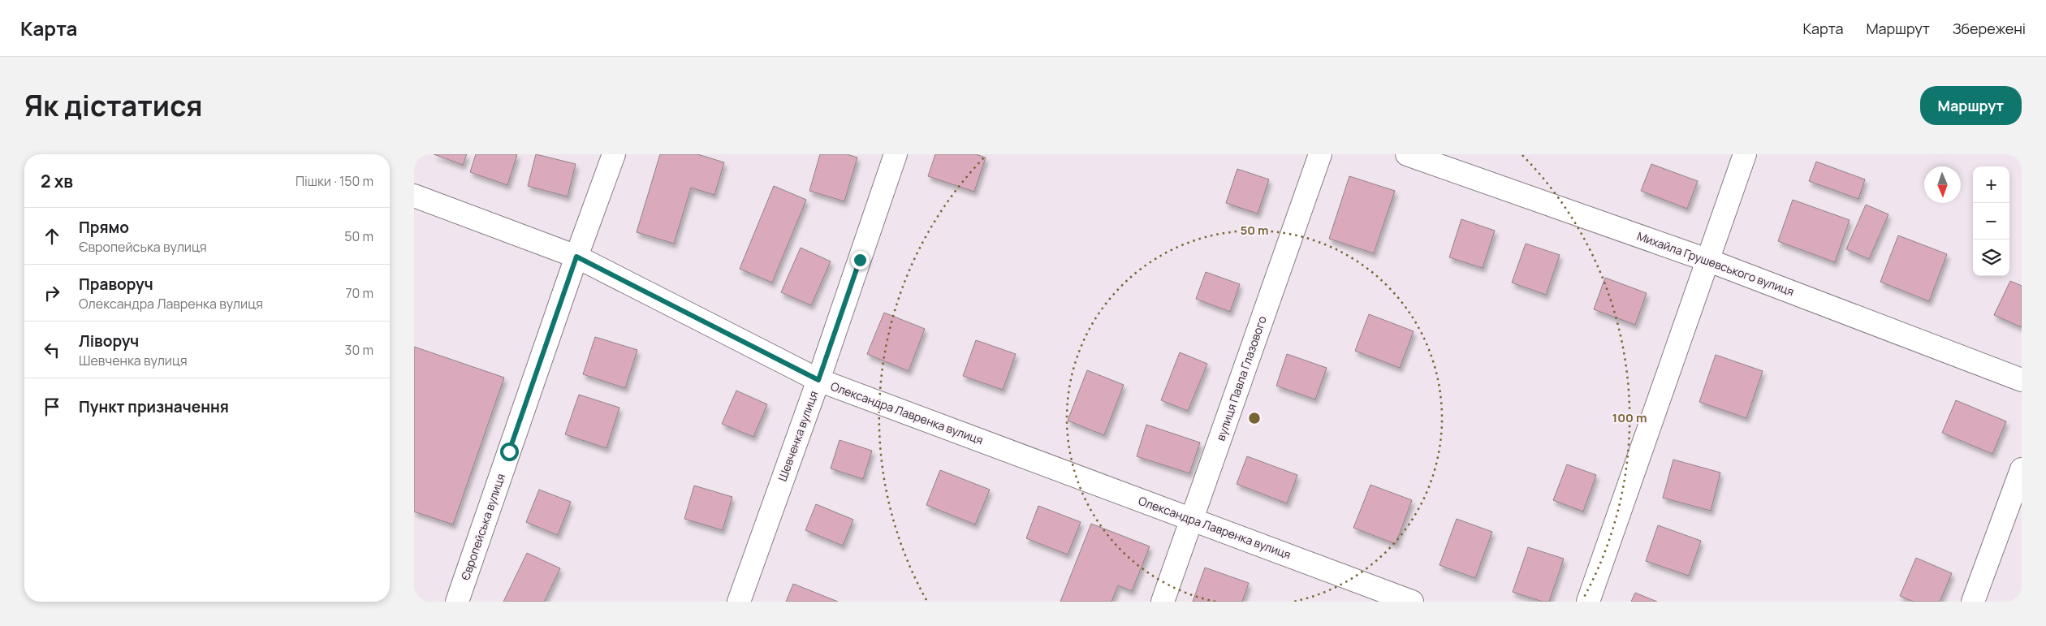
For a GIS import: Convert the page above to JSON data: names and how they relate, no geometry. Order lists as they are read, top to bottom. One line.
{"streets":{"street":["Михайла Грушевського вулиця","вулиця Павла Глазового","Олександра Лавренка вулиця","Шевченка вулиця","Європейська вулиця"]},"crossings":[["вулиця Павла Глазового","Олександра Лавренка вулиця"],["Олександра Лавренка вулиця","Шевченка вулиця"],["Олександра Лавренка вулиця","Європейська вулиця"]],"north":"bottom","page":{"header":"Карта","nav":["Карта","Маршрут","Збережені"],"title":"Як дістатися","buttons":"Маршрут","heading":["2 хв","Пішки · 150 m"],"map_buttons":["+","−"],"list":[["Прямо","Європейська вулиця","50 m"],["Праворуч","Олександра Лавренка вулиця","70 m"],["Ліворуч","Шевченка вулиця","30 m"],"Пункт призначення"]},"rings":["50 m","100 m"]}
